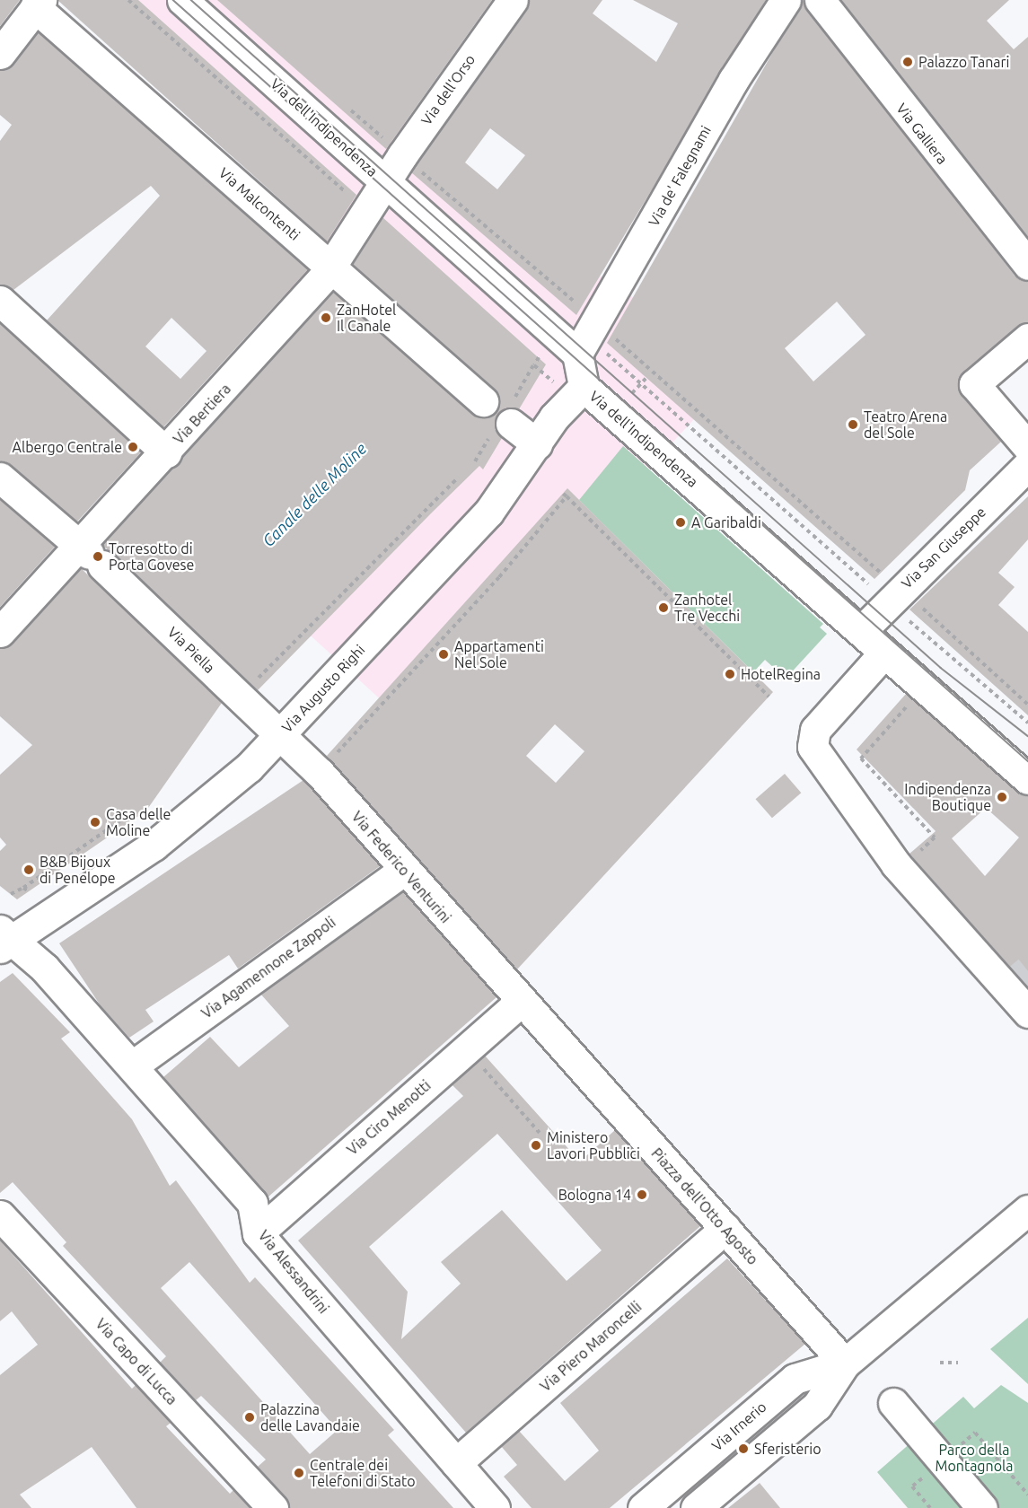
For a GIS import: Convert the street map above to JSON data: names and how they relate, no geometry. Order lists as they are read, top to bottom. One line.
{"streets":{"street":["Via dell'Orso","Via dell'Indipendenza","Via Galliera","Via de' Falegnami","Via Malcontenti","Via Bertiera","Via San Giuseppe","Via Piella","Via Augusto Righi","Via Federico Venturini","Via Agamennone Zappoli","Via Ciro Menotti","Piazza dell'Otto Agosto","Via Alessandrini","Via Piero Maroncelli","Via Capo di Lucca","Via Irnerio"]},"crossings":[["Via dell'Orso","Via dell'Indipendenza"],["Via dell'Orso","Via Bertiera"],["Via dell'Indipendenza","Via de' Falegnami"],["Via dell'Indipendenza","Via Bertiera"],["Via dell'Indipendenza","Via San Giuseppe"],["Via dell'Indipendenza","Via Augusto Righi"],["Via Malcontenti","Via Bertiera"],["Via Bertiera","Via Piella"],["Via Piella","Via Augusto Righi"],["Via Piella","Via Federico Venturini"],["Via Augusto Righi","Via Federico Venturini"],["Via Augusto Righi","Via Alessandrini"],["Via Federico Venturini","Via Agamennone Zappoli"],["Via Federico Venturini","Via Ciro Menotti"],["Via Federico Venturini","Piazza dell'Otto Agosto"],["Via Agamennone Zappoli","Via Alessandrini"],["Via Ciro Menotti","Piazza dell'Otto Agosto"],["Via Ciro Menotti","Via Alessandrini"],["Piazza dell'Otto Agosto","Via Piero Maroncelli"],["Piazza dell'Otto Agosto","Via Irnerio"],["Via Alessandrini","Via Piero Maroncelli"]],"water":["Canale delle Moline"],"parks":["Parco della Montagnola"],"places":["Palazzo Tanari","ZanHotel Il Canale","Teatro Arena del Sole","Albergo Centrale","A Garibaldi","Torresotto di Porta Govese","Zanhotel Tre Vecchi","Appartamenti Nel Sole","HotelRegina","Indipendenza Boutique","Casa delle Moline","B&B Bijoux di Penelope","Ministero Lavori Pubblici","Bologna 14","Palazzina delle Lavandaie","Sferisterio","Centrale dei Telefoni di Stato"]}
